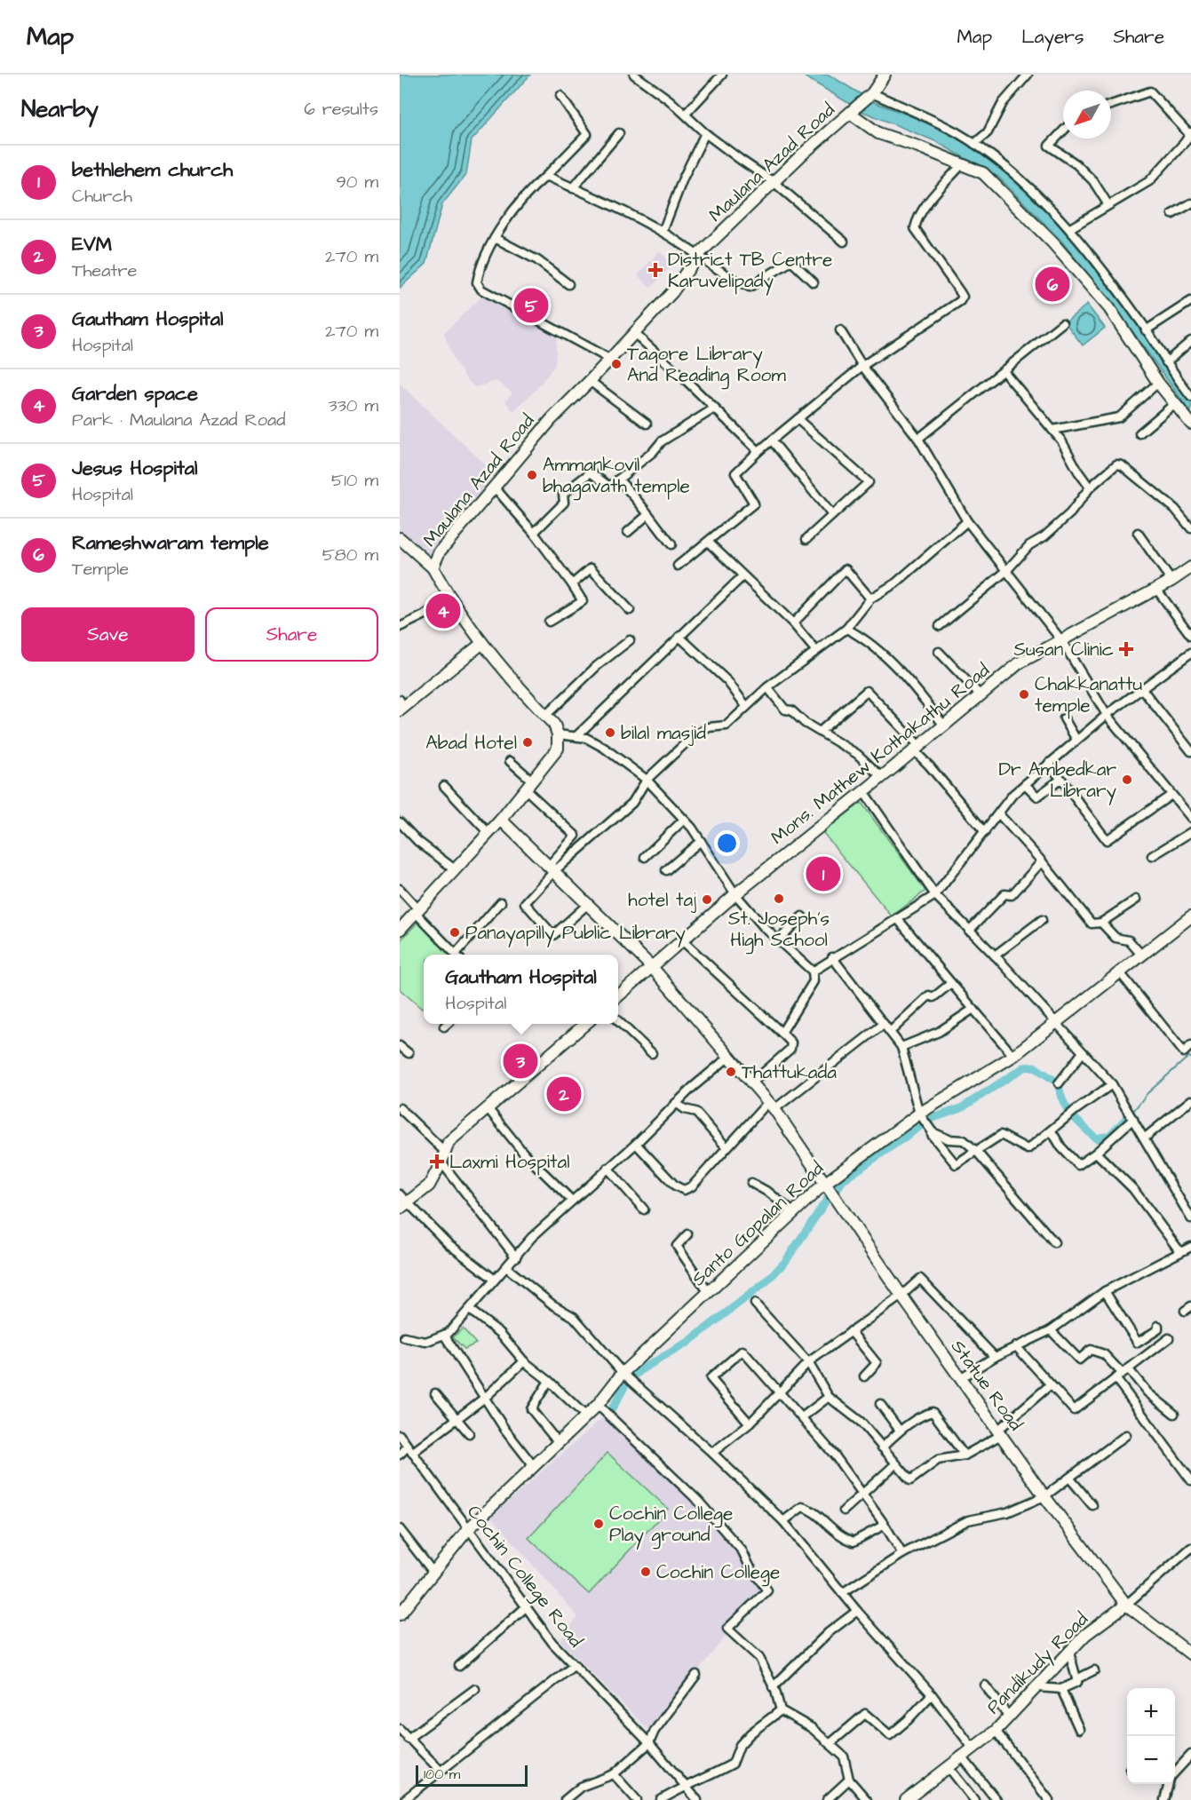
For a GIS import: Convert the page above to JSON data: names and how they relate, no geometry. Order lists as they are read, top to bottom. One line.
{"streets":{"main road":["Maulana Azad Road","Mons. Mathew Kothakathu Road","Santo Gopalan Road","Statue Road","Pandikudy Road"],"street":["Cochin College Road"]},"crossings":[["Mons. Mathew Kothakathu Road","Statue Road"],["Santo Gopalan Road","Statue Road"],["Santo Gopalan Road","Cochin College Road"],["Statue Road","Pandikudy Road"]],"places":{"health":["District TB Centre Karuvelipady","Susan Clinic","Laxmi Hospital"],"other":["Tagore Library And Reading Room","Ammankovil bhagavath temple","Chakkanattu temple","bilal masjid","Abad Hotel","Dr Ambedkar Library","St. Joseph's High School","hotel taj","Panayapilly Public Library","Thattukada","Cochin College Play ground","Cochin College"]},"scale_bar":"100 m","north":"bottom left","page":{"header":"Map","nav":["Map","Layers","Share"],"heading":["Nearby","6 results"],"list":[{"mark":"1","name":"bethlehem church","note":"Church","value":"90 m"},{"mark":"2","name":"EVM","note":"Theatre","value":"270 m"},{"mark":"3","name":"Gautham Hospital","note":"Hospital","value":"270 m"},{"mark":"4","name":"Garden space","note":"Park · Maulana Azad Road","value":"330 m"},{"mark":"5","name":"Jesus Hospital","note":"Hospital","value":"510 m"},{"mark":"6","name":"Rameshwaram temple","note":"Temple","value":"580 m"}],"pins":["6","5","4","1","3","2"],"buttons":["Save","Share"],"popup":["Gautham Hospital","Hospital"],"map_buttons":["+","−"],"scale":"100 m"}}
